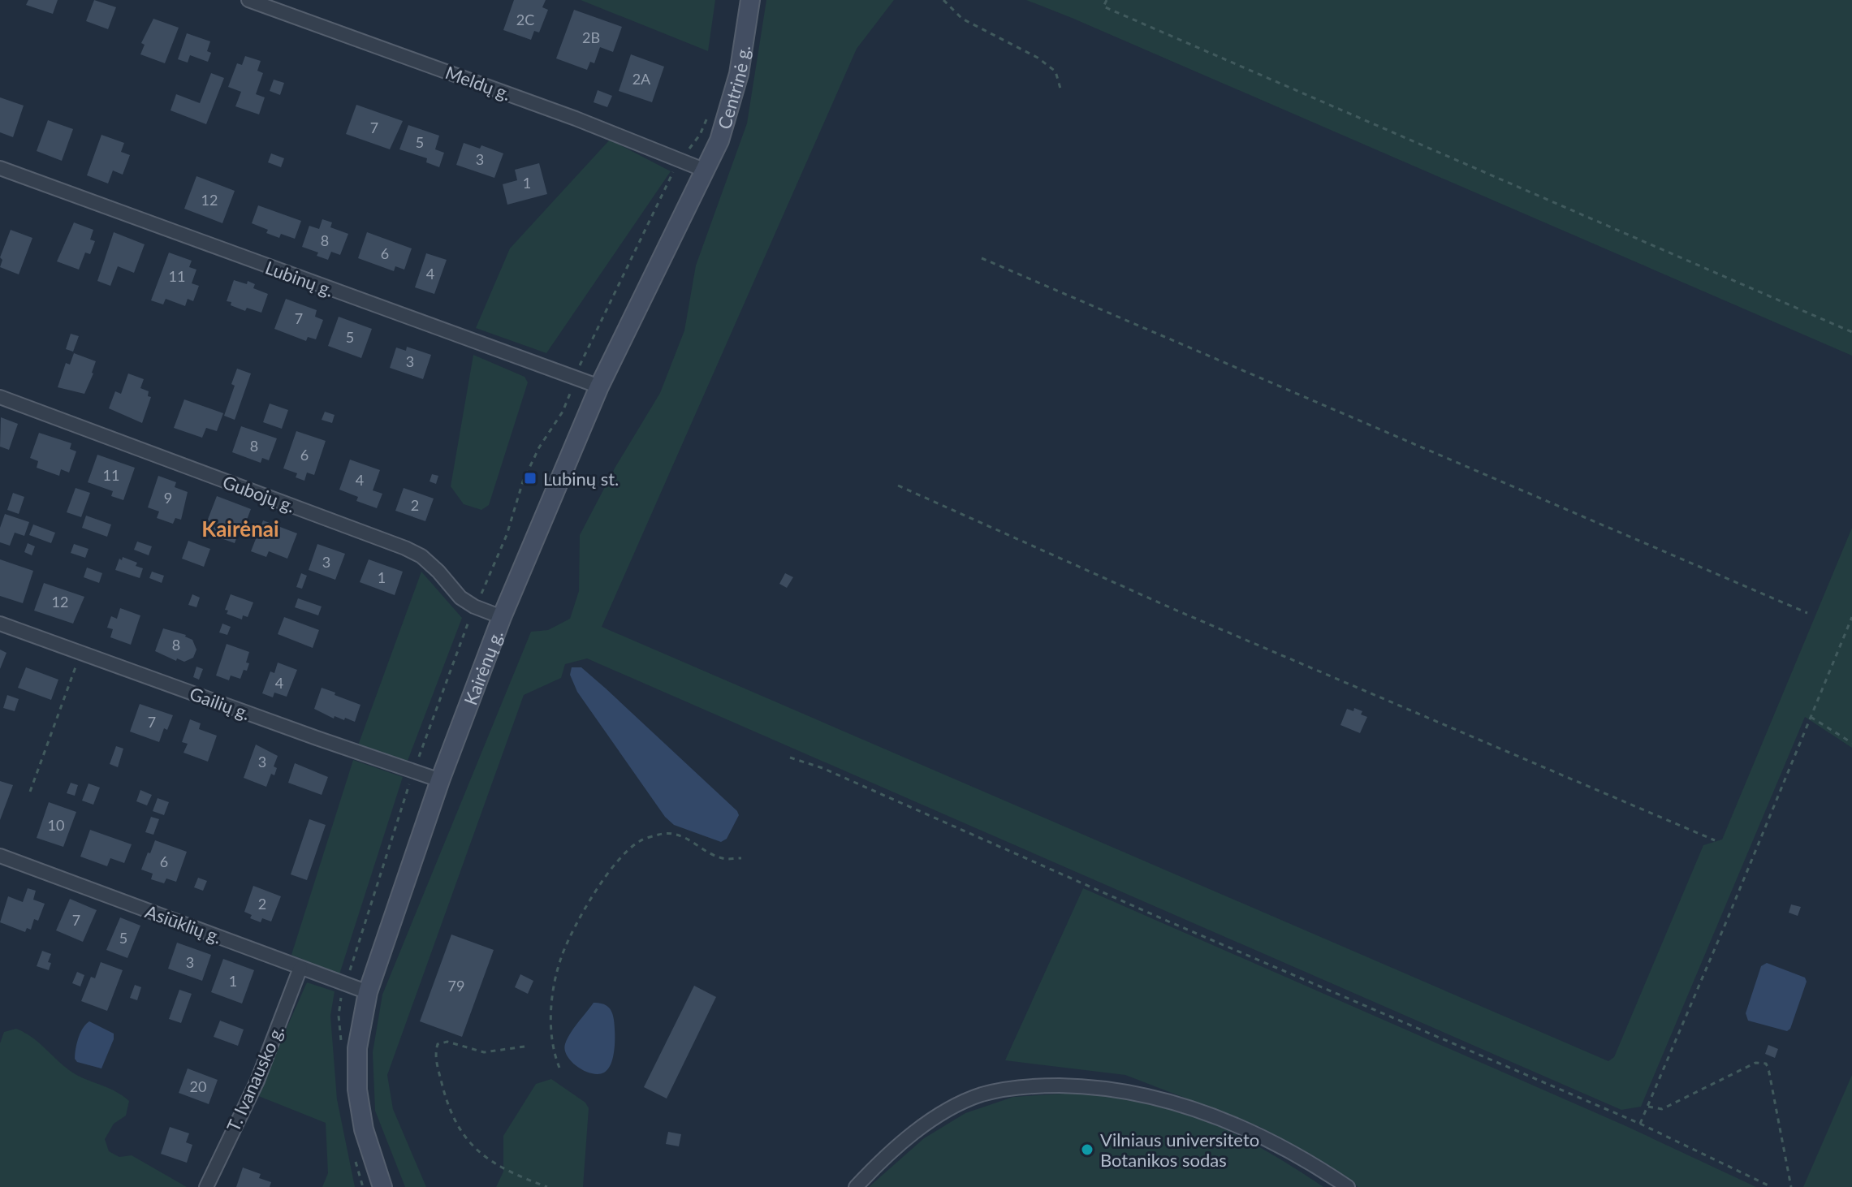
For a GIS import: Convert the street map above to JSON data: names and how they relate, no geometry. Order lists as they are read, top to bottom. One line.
{"streets":{"main road":["Centrinė g.","Kairėnų g."],"street":["Meldų g.","Lubinų g.","Gubojų g.","Gailių g.","Asiūklių g.","T. Ivanausko g."]},"crossings":[["Meldų g.","Centrinė g."],["Meldų g.","Kairėnų g."],["Centrinė g.","Kairėnų g."],["Lubinų g.","Kairėnų g."],["Gubojų g.","Kairėnų g."],["Kairėnų g.","Gailių g."],["Kairėnų g.","Asiūklių g."],["Asiūklių g.","T. Ivanausko g."]],"districts":["Kairėnai"],"places":{"transit":["Lubinų st."],"other":["Vilniaus universiteto Botanikos sodas"]},"house_numbers":["2C","2B","2A","7","5","3","1","12","8","6","4","11","7","5","3","8","6","11","4","9","2","3","1","12","8","4","7","3","10","6","2","7","5","3","1","79","20"]}
